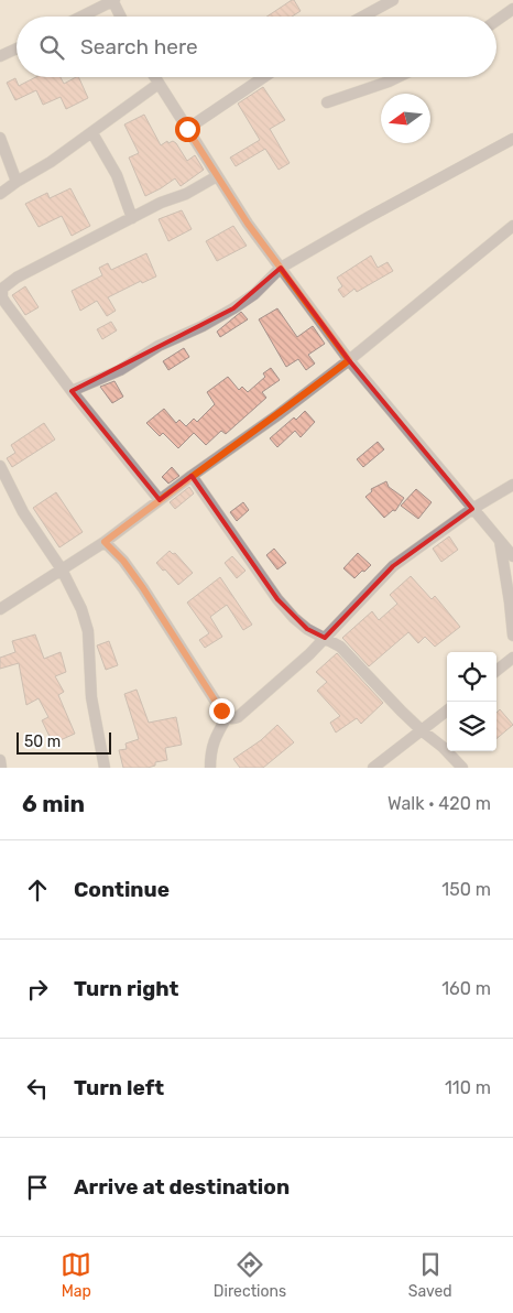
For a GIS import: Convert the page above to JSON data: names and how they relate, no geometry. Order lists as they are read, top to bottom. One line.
{"scale_bar":"50 m","north":"left","page":{"search":"Search here","scale":"50 m","heading":["6 min","Walk · 420 m"],"list":[["Continue","150 m"],["Turn right","160 m"],["Turn left","110 m"],"Arrive at destination"],"nav":["Map","Directions","Saved"]}}
